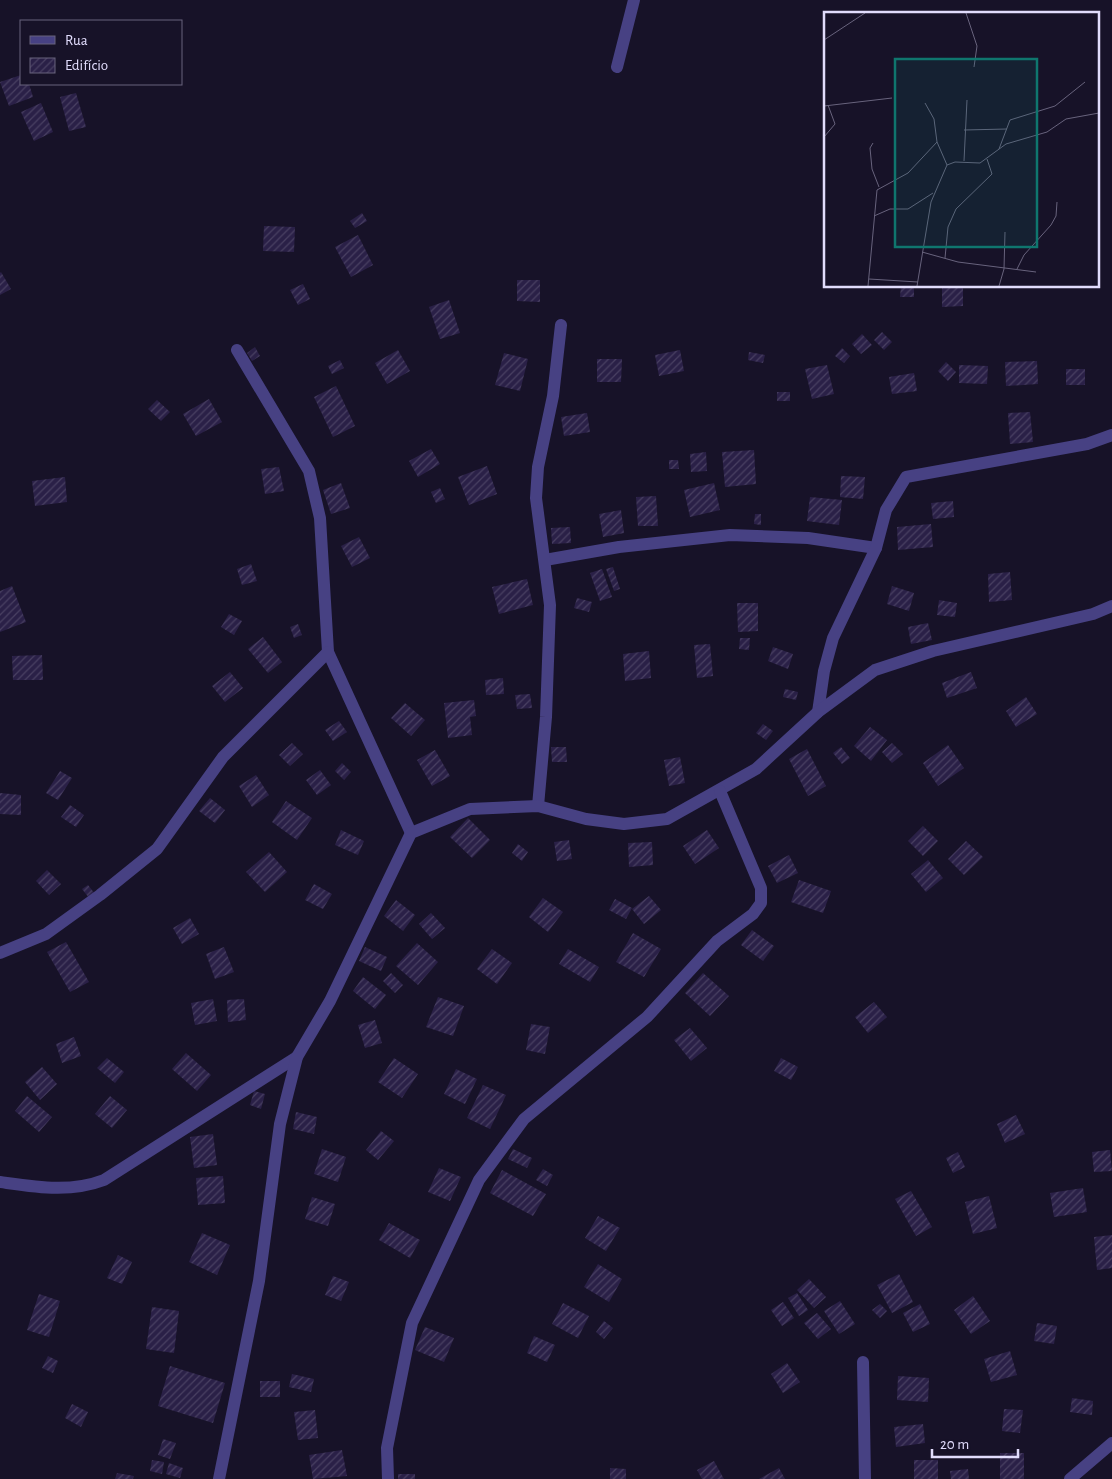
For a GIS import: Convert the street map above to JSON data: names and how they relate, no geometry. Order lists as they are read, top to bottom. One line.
{"legend":["Rua","Edifício"],"scale_bar":"20 m"}
